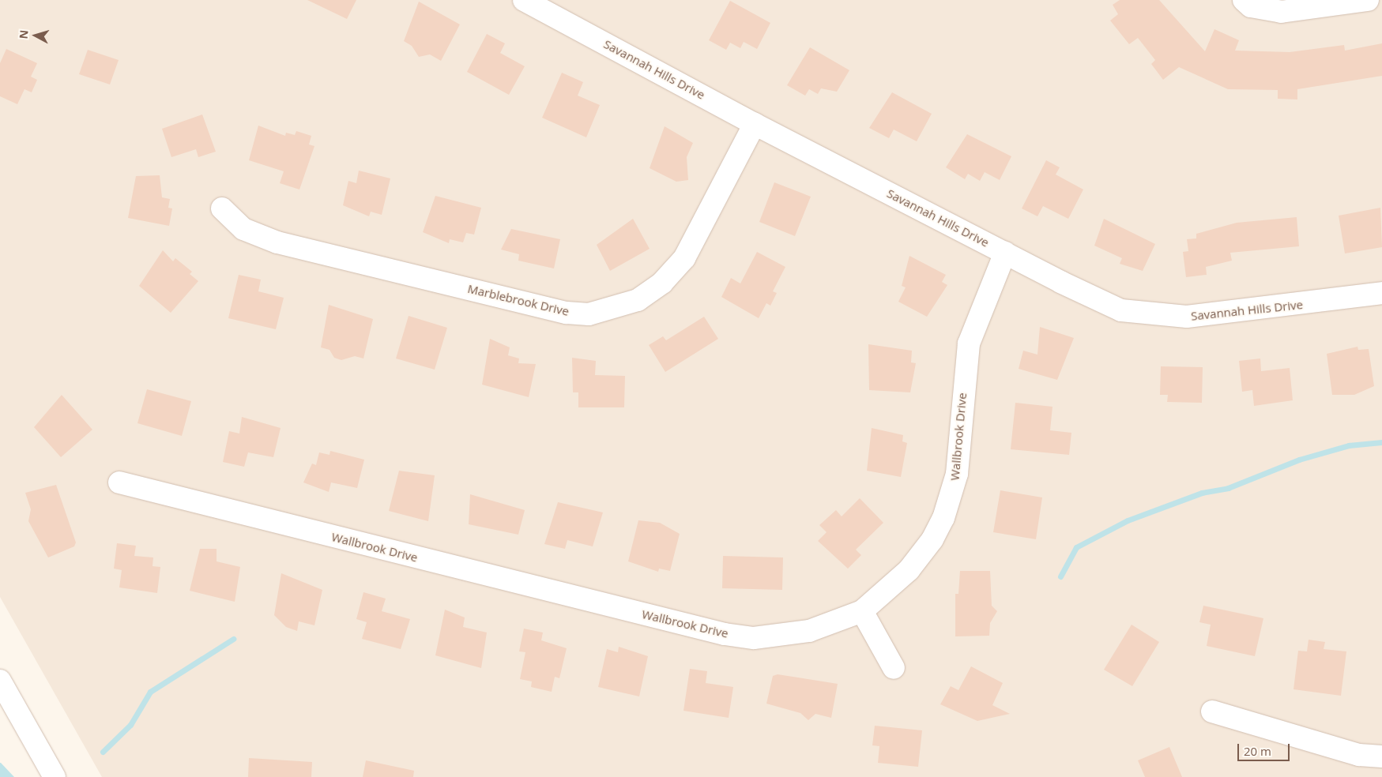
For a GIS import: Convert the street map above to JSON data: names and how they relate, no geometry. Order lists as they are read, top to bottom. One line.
{"streets":{"street":["Savannah Hills Drive","Marblebrook Drive","Wallbrook Drive"]},"crossings":[["Savannah Hills Drive","Marblebrook Drive"],["Savannah Hills Drive","Wallbrook Drive"]],"scale_bar":"20 m","north":"left"}
